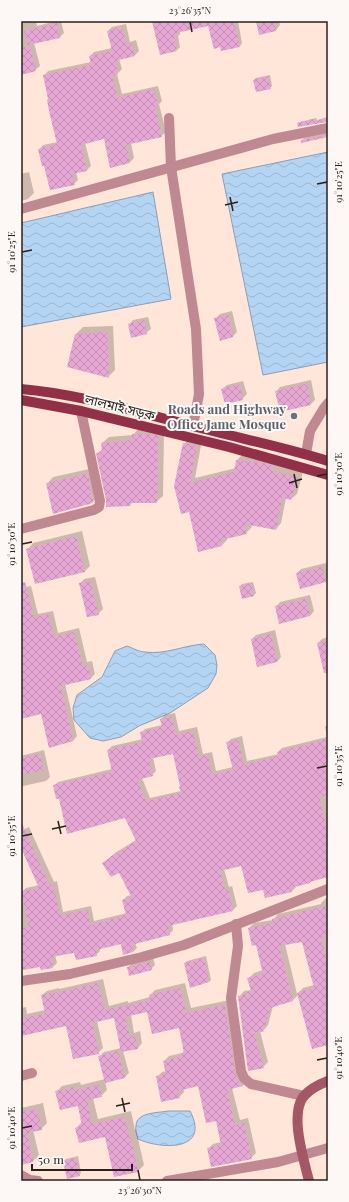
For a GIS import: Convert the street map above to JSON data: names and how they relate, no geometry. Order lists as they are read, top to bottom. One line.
{"streets":{"main road":["লালমাই সড়ক"]},"places":["Roads and Highway Office Jame Mosque"],"scale_bar":"50 m","coordinates":["23°26'35\"N","91°10'25\"E","91°10'30\"E","91°10'35\"E","91°10'40\"E","23°26'30\"N"]}
